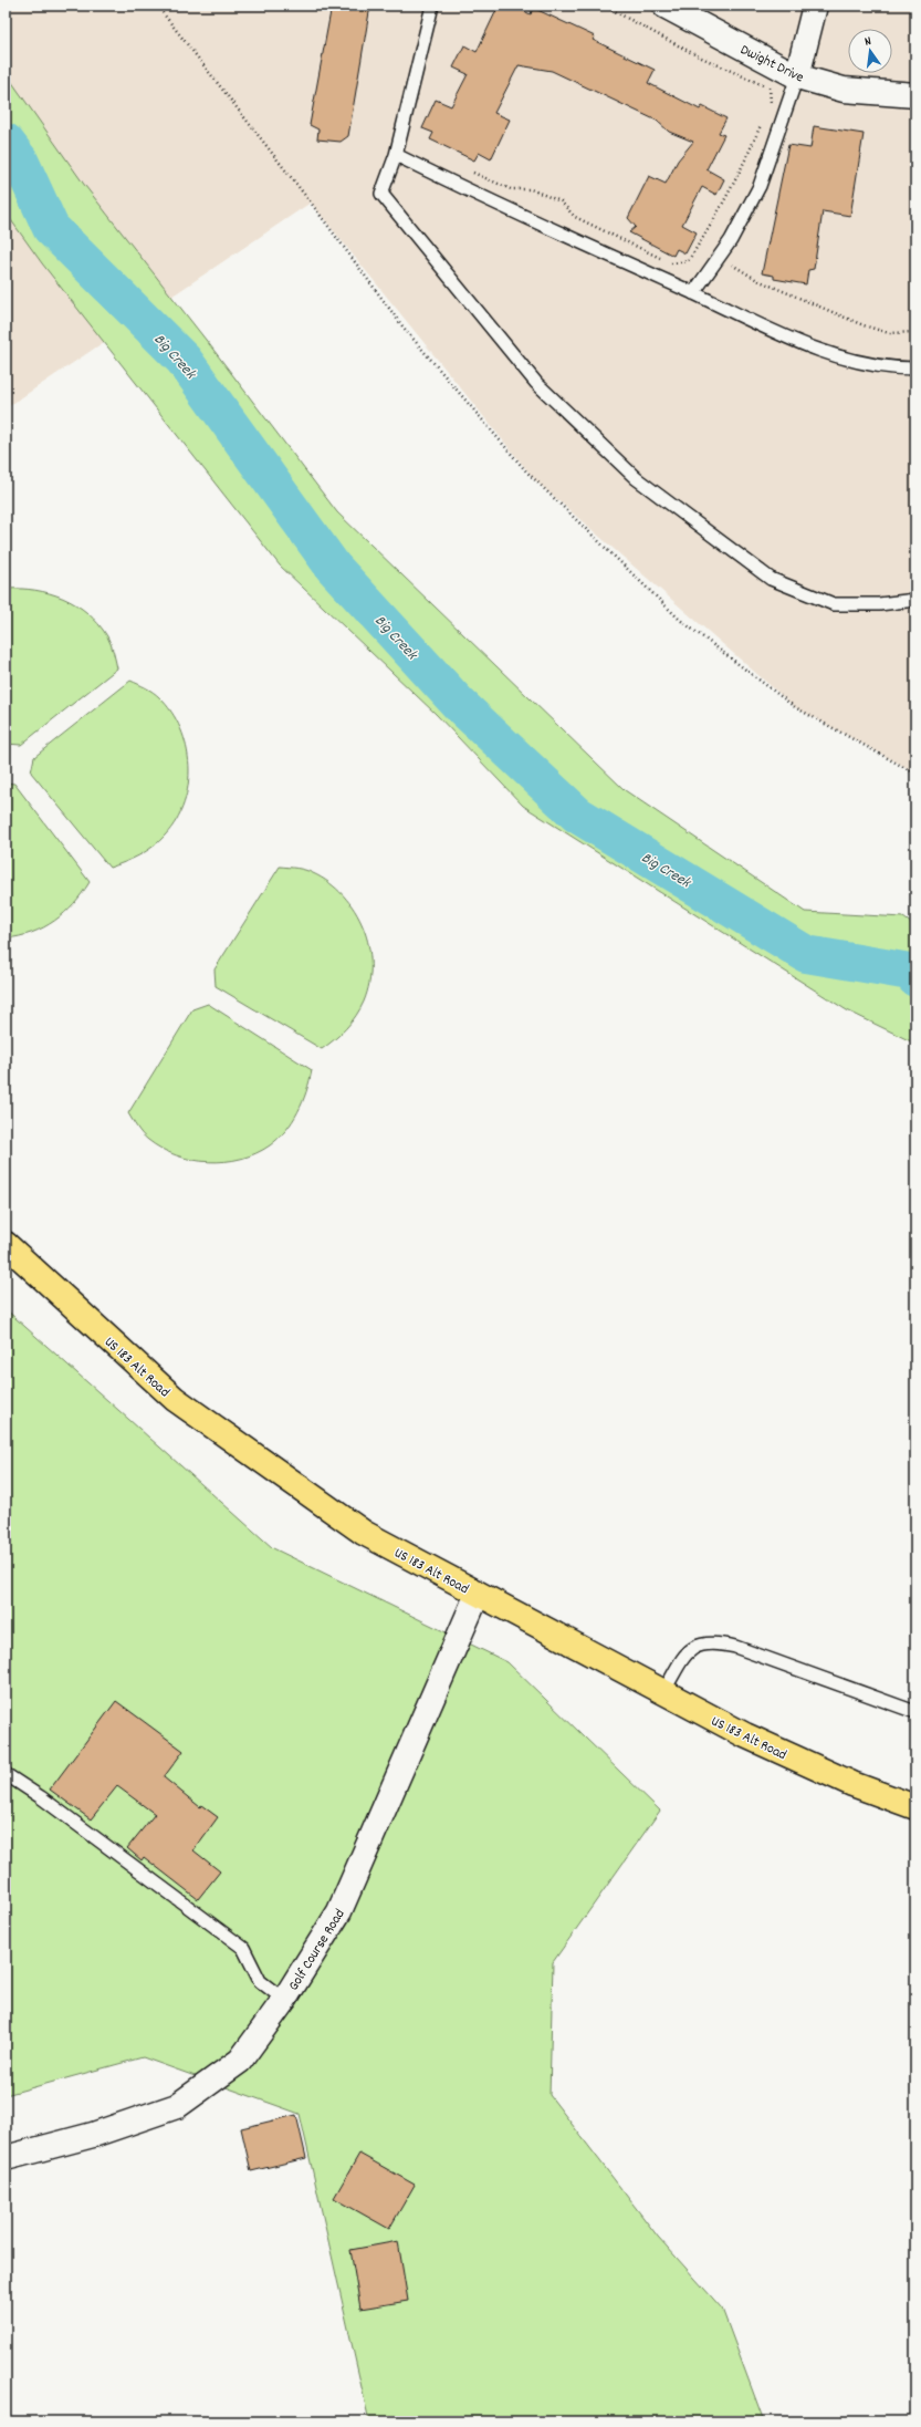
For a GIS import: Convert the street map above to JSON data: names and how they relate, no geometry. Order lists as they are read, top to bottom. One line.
{"streets":{"highway":["US 183 Alt Road"],"street":["Dwight Drive","Golf Course Road"]},"crossings":[["US 183 Alt Road","Golf Course Road"]],"water":["Big Creek"],"north":"top"}
